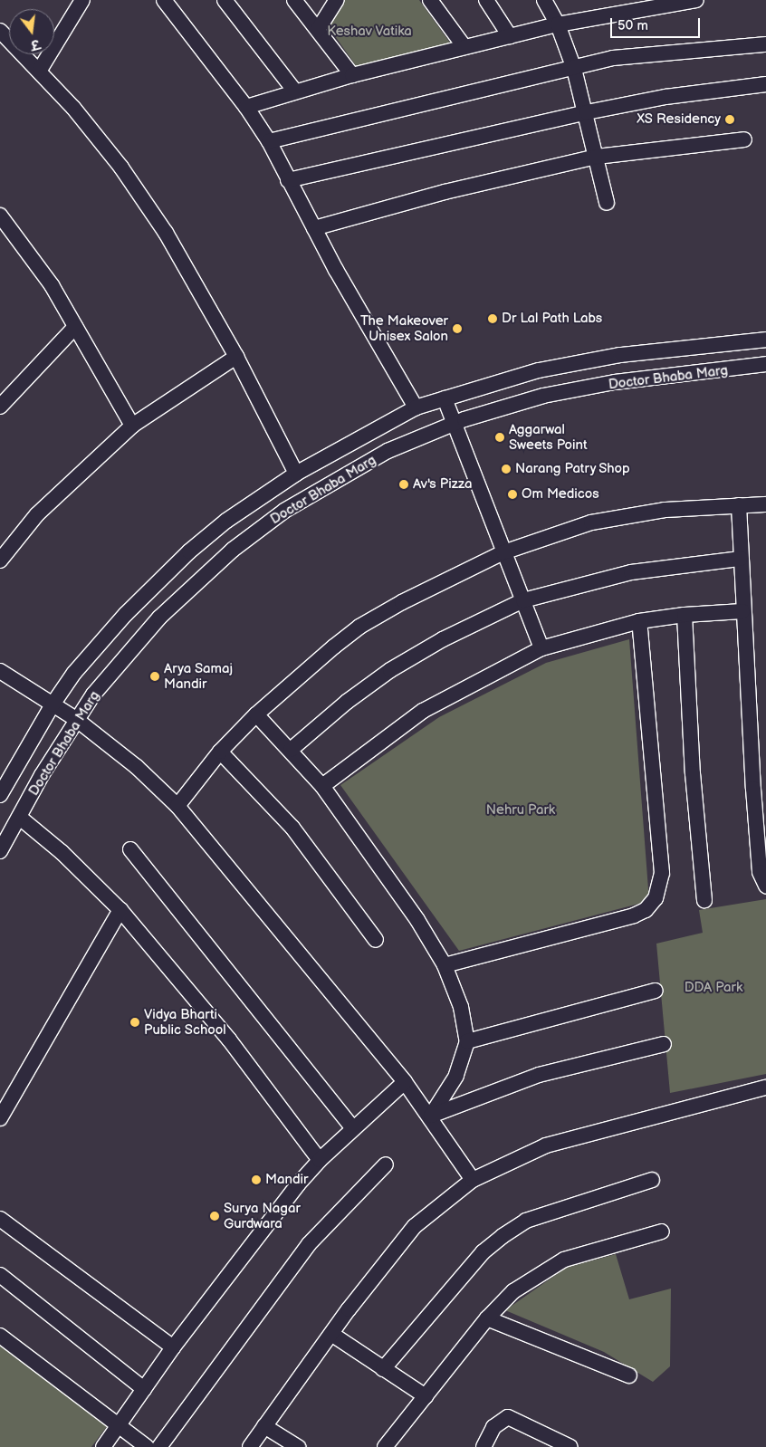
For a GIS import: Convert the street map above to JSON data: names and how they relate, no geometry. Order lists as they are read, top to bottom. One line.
{"streets":{"street":["Doctor Bhaba Marg"]},"parks":["Keshav Vatika","Nehru Park","DDA Park"],"places":["XS Residency","Dr Lal Path Labs","The Makeover Unisex Salon","Aggarwal Sweets Point","Narang Patry Shop","Av's Pizza","Om Medicos","Arya Samaj Mandir","Vidya Bharti Public School","Mandir","Surya Nagar Gurdwara"],"scale_bar":"50 m","north":"bottom"}
